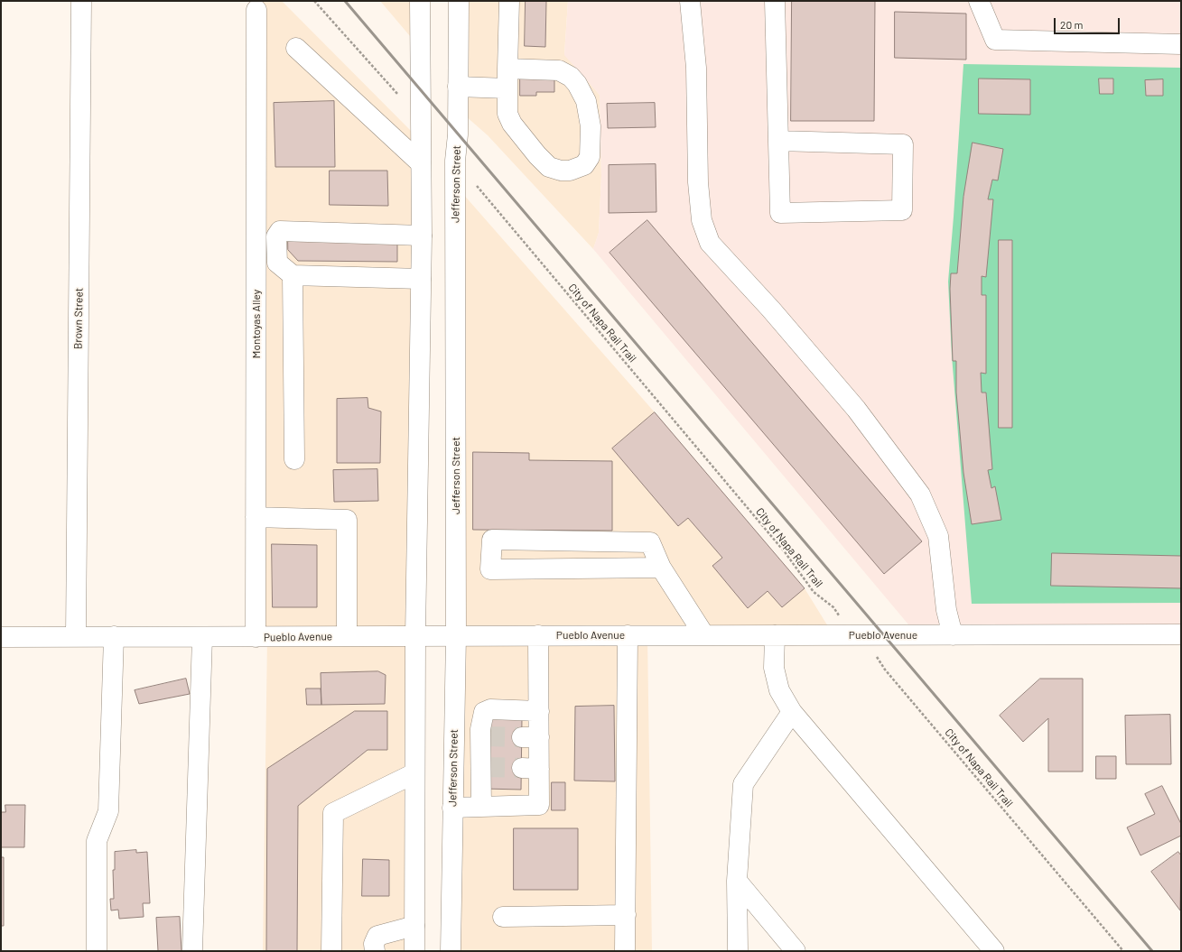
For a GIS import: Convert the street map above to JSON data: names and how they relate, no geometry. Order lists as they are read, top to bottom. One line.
{"streets":{"street":["Jefferson Street","Brown Street","Montoyas Alley","Pueblo Avenue"],"path":["City of Napa Rail Trail"]},"crossings":[["Jefferson Street","Pueblo Avenue"],["Brown Street","Pueblo Avenue"],["City of Napa Rail Trail","Pueblo Avenue"],["Montoyas Alley","Pueblo Avenue"]],"scale_bar":"20 m"}
